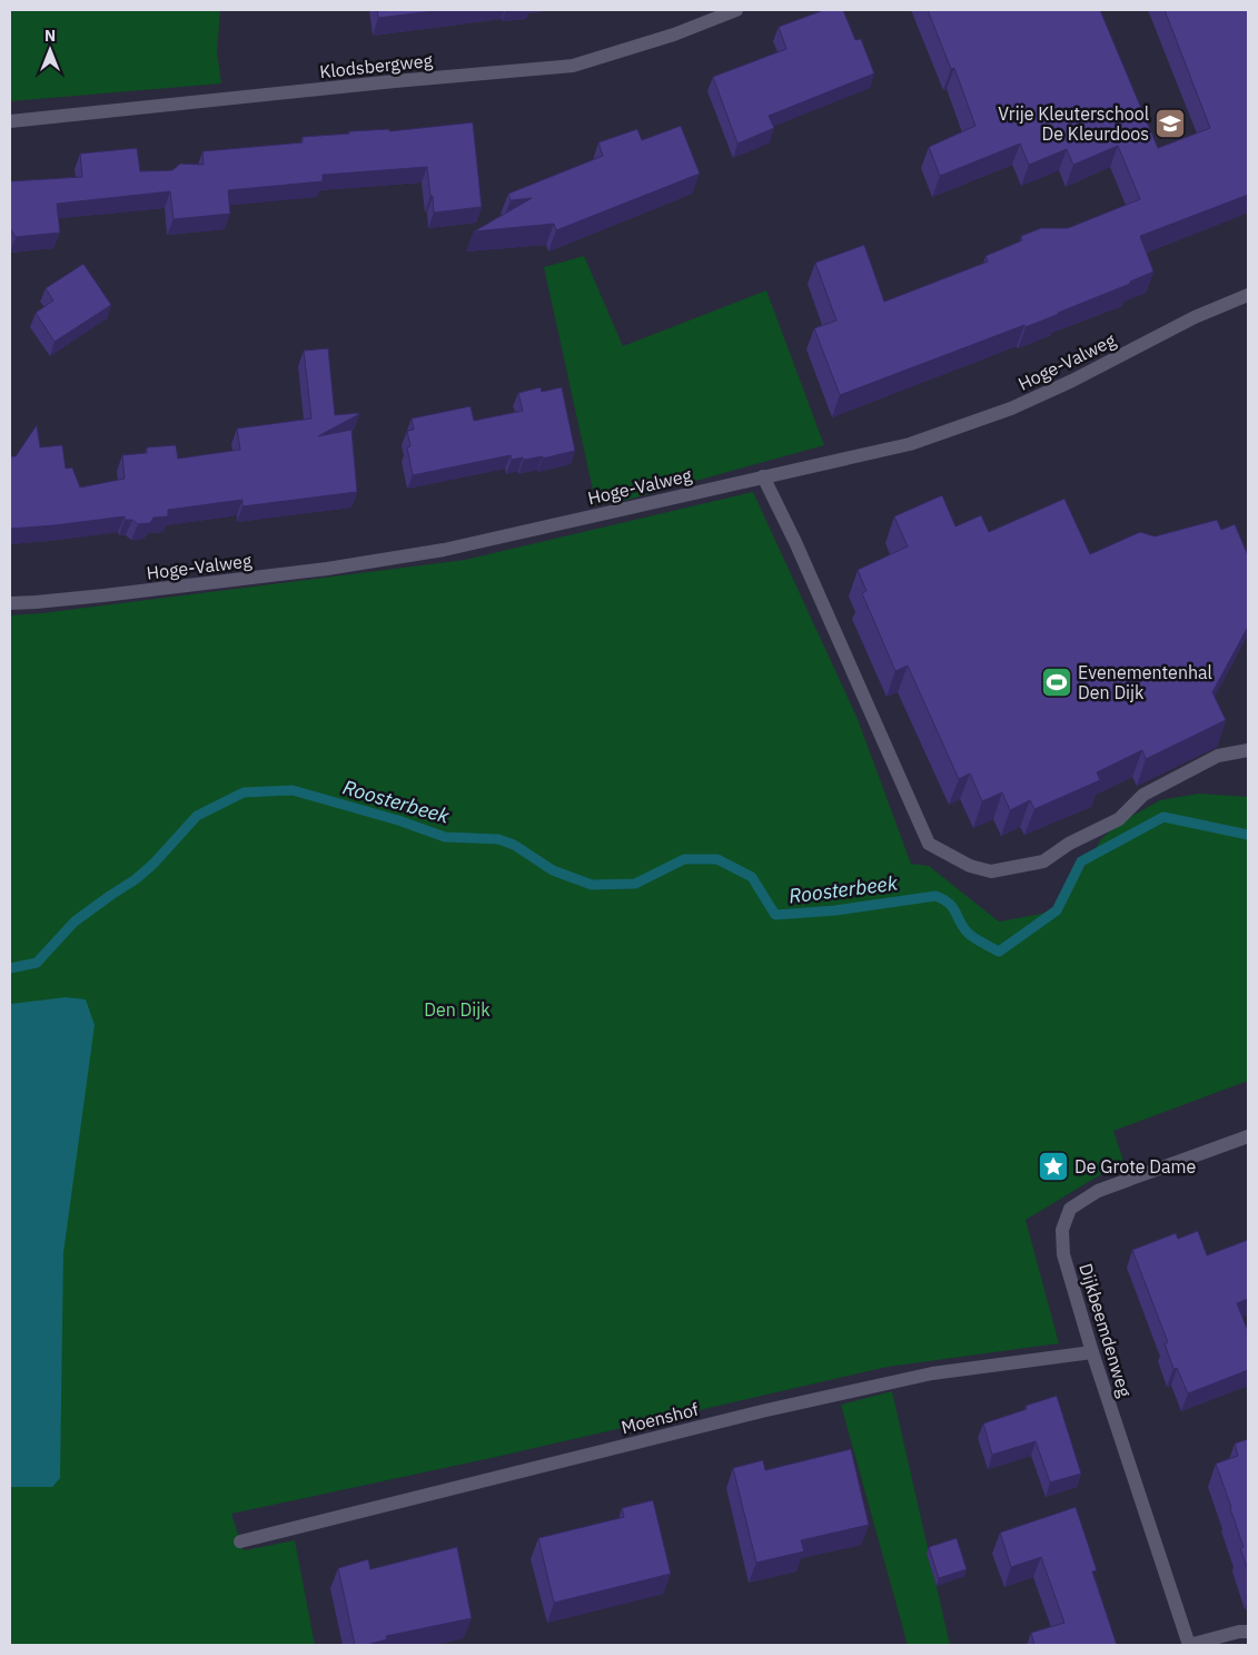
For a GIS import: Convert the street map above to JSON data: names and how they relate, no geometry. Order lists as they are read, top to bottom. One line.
{"streets":{"street":["Klodsbergweg","Hoge-Valweg","Dijkbeemdenweg","Moenshof"]},"crossings":[["Dijkbeemdenweg","Moenshof"]],"water":["Roosterbeek"],"parks":["Den Dijk"],"places":{"school or university":["Vrije Kleuterschool De Kleurdoos"],"sports":["Evenementenhal Den Dijk"],"place":["De Grote Dame"]},"north":"top"}
